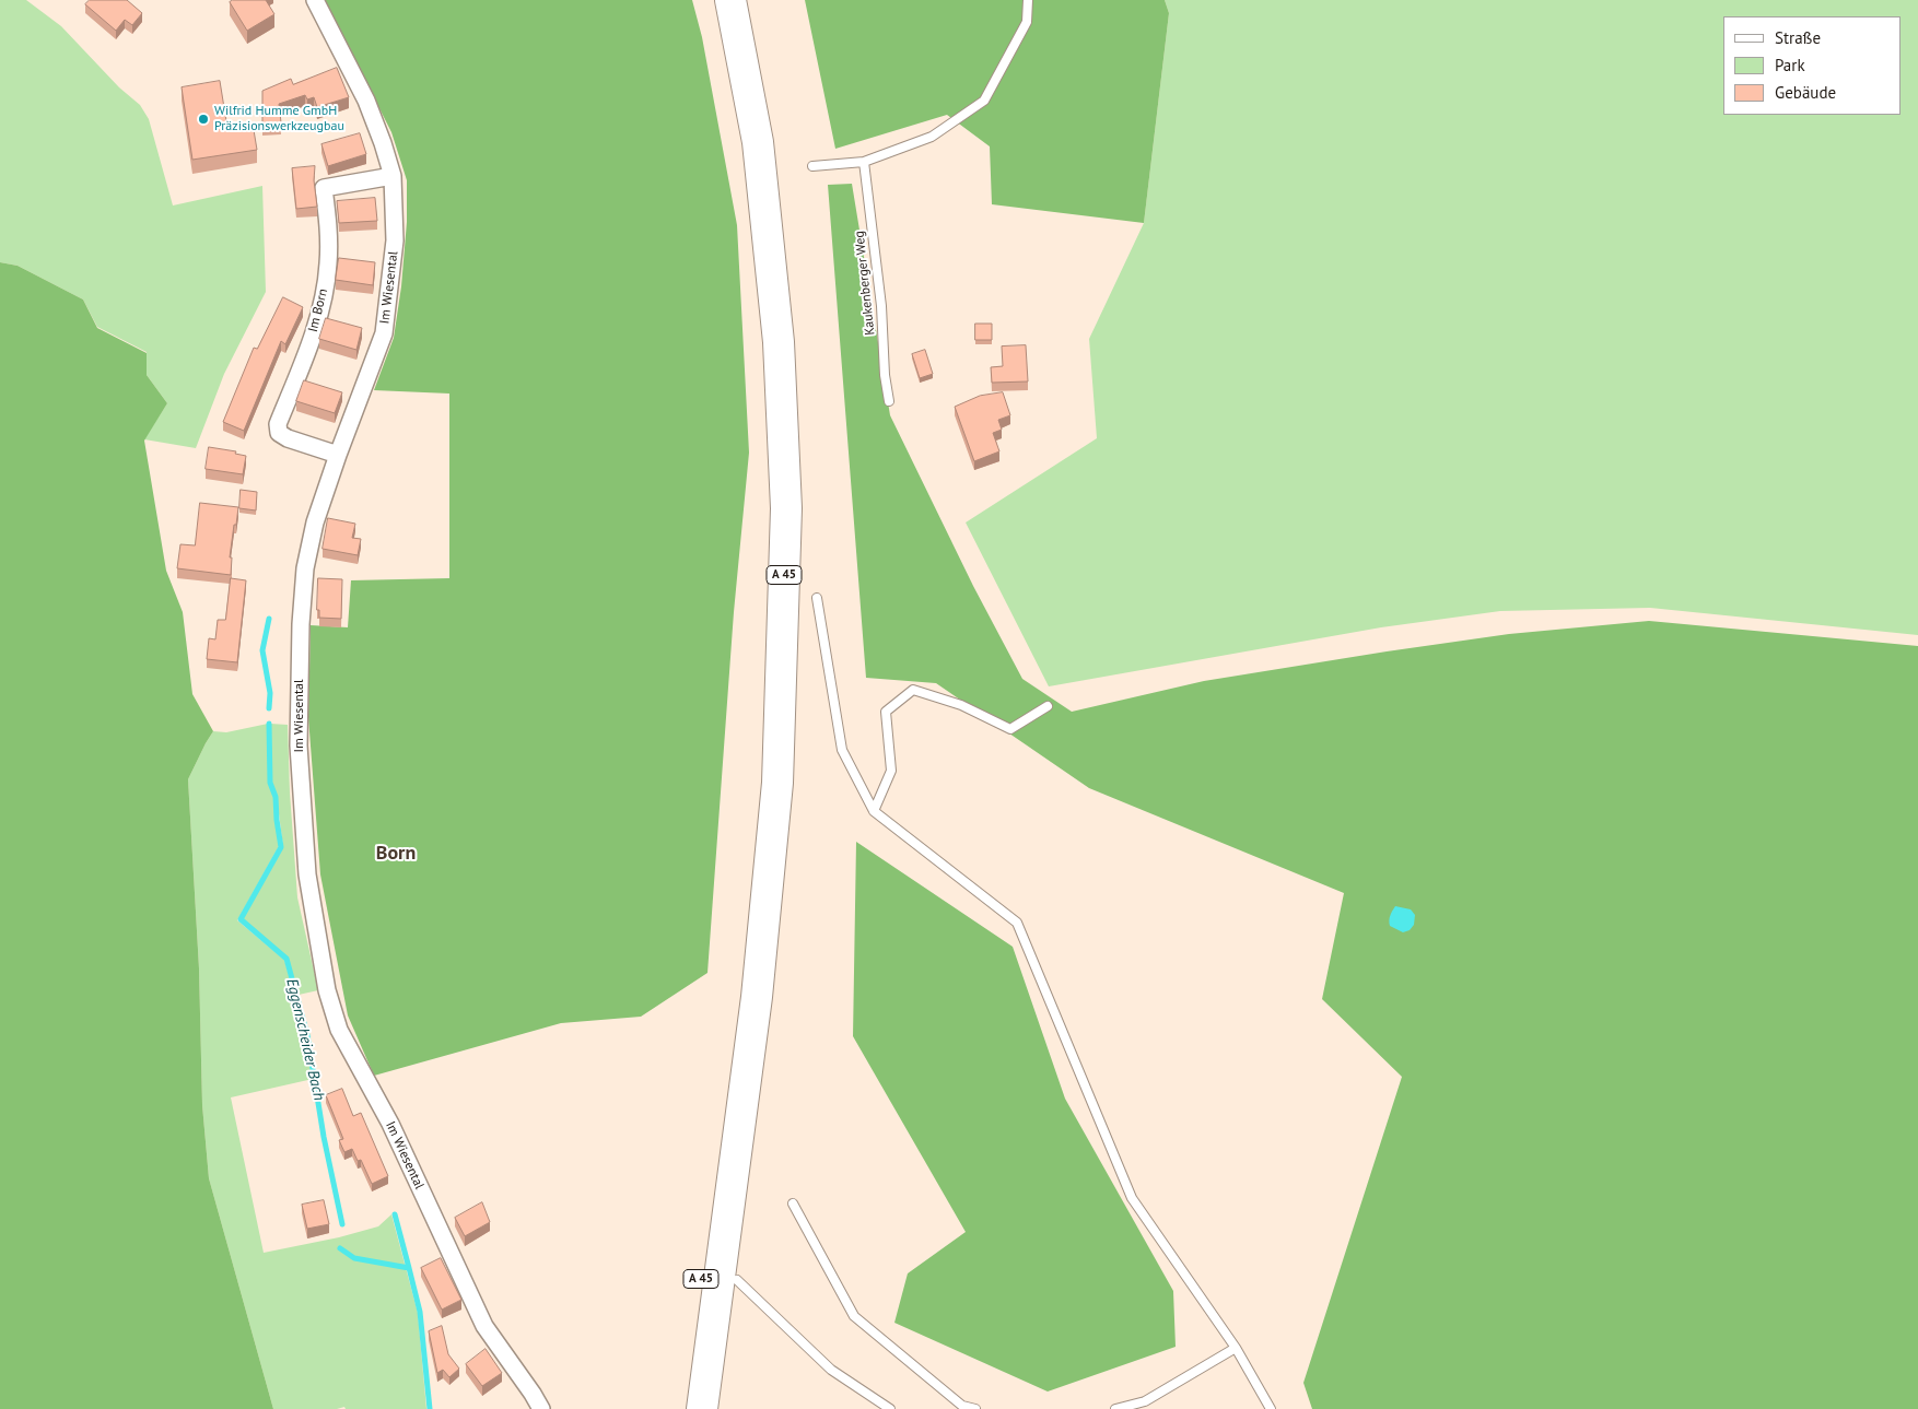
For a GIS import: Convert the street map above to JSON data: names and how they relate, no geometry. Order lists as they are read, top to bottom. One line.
{"streets":{"highway":["A 45"],"street":["Im Wiesental","Im Born"],"lane":["Kaukenberger Weg"]},"crossings":[["Im Wiesental","Im Born"]],"districts":["Born"],"water":["Eggenscheider Bach"],"places":["Wilfrid Humme GmbH Präzisionswerkzeugbau"],"legend":["Straße","Park","Gebäude"]}
